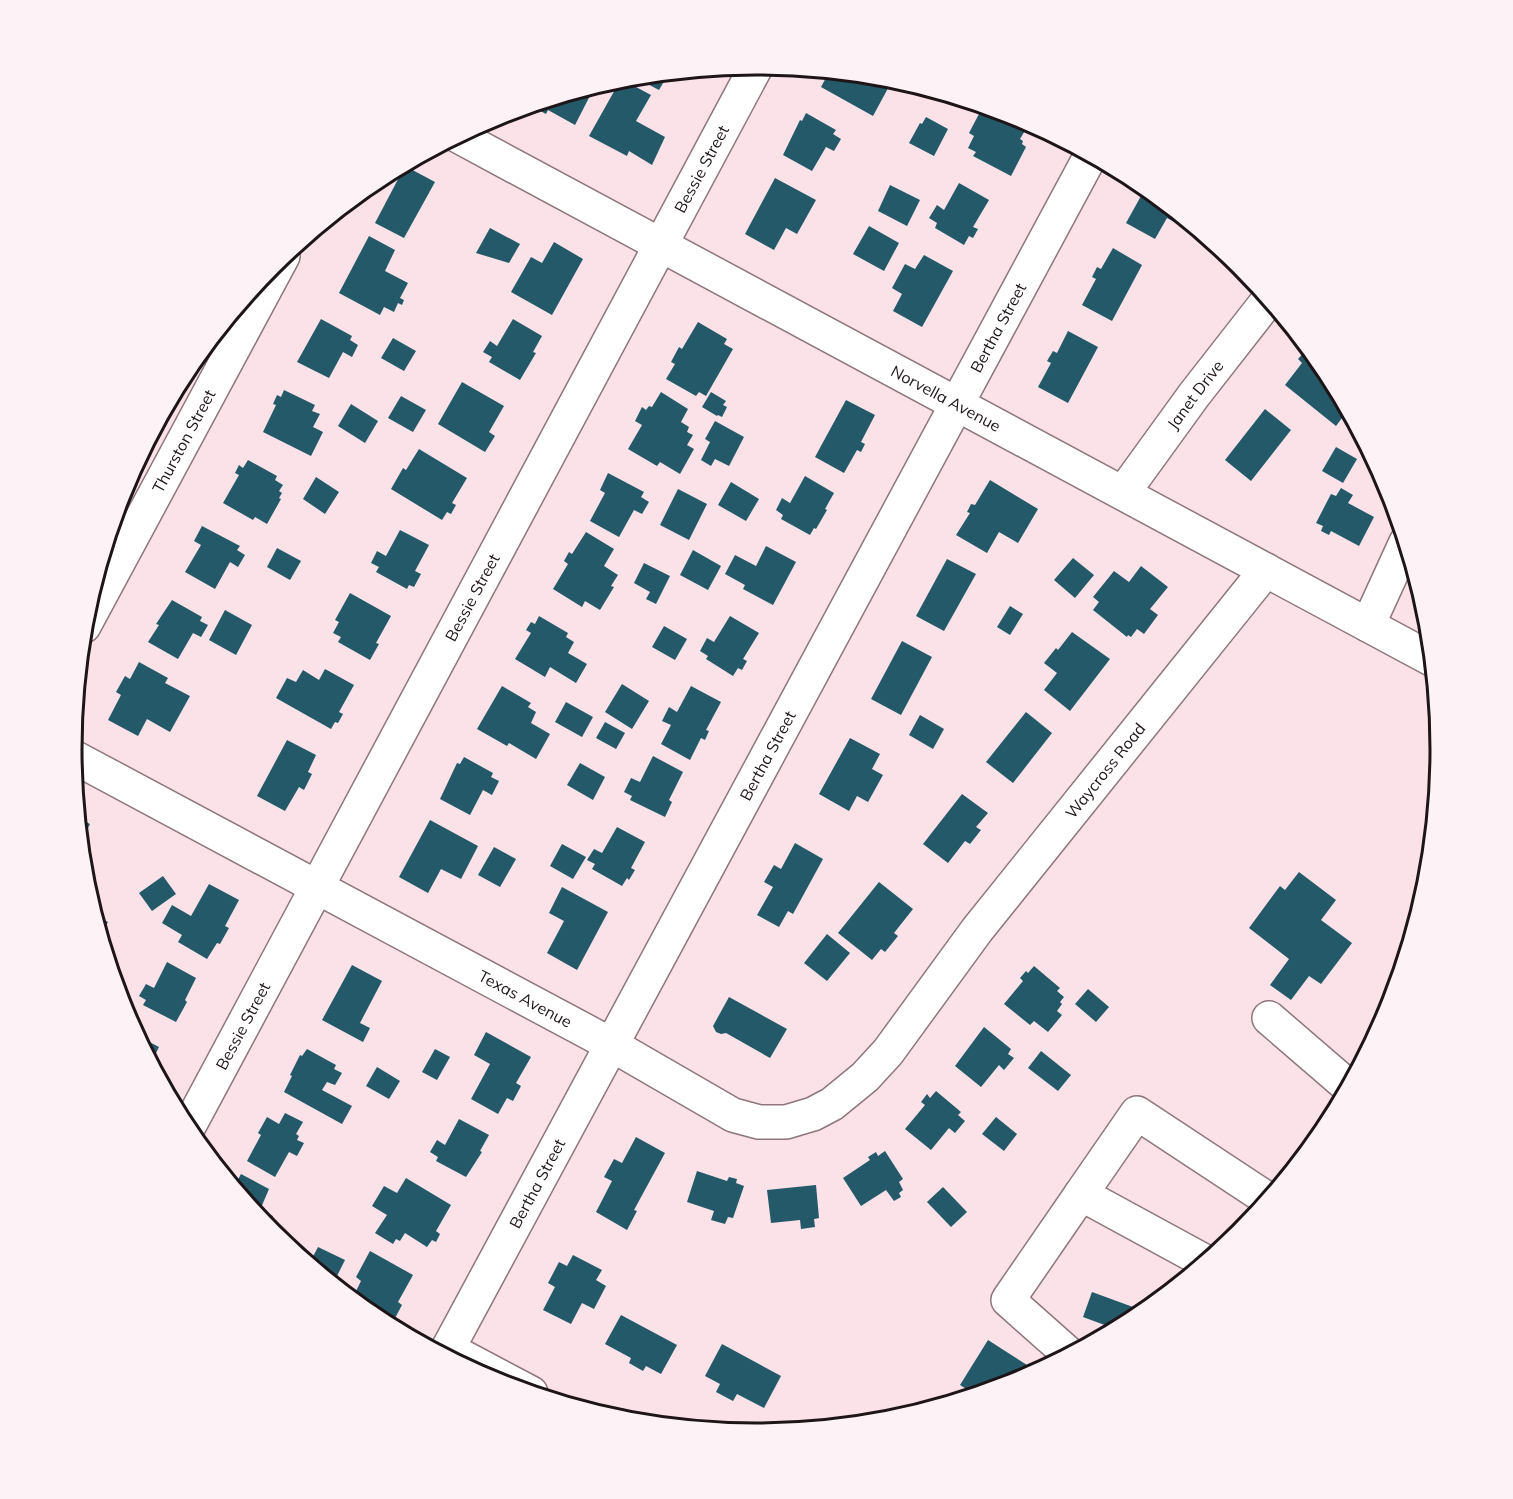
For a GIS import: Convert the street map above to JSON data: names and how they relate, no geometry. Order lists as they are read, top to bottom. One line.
{"streets":{"street":["Bessie Street","Bertha Street","Janet Drive","Norvella Avenue","Thurston Street","Waycross Road","Texas Avenue"]},"crossings":[["Bessie Street","Norvella Avenue"],["Bessie Street","Texas Avenue"],["Bertha Street","Norvella Avenue"],["Bertha Street","Texas Avenue"],["Janet Drive","Norvella Avenue"],["Norvella Avenue","Waycross Road"],["Waycross Road","Texas Avenue"]]}
